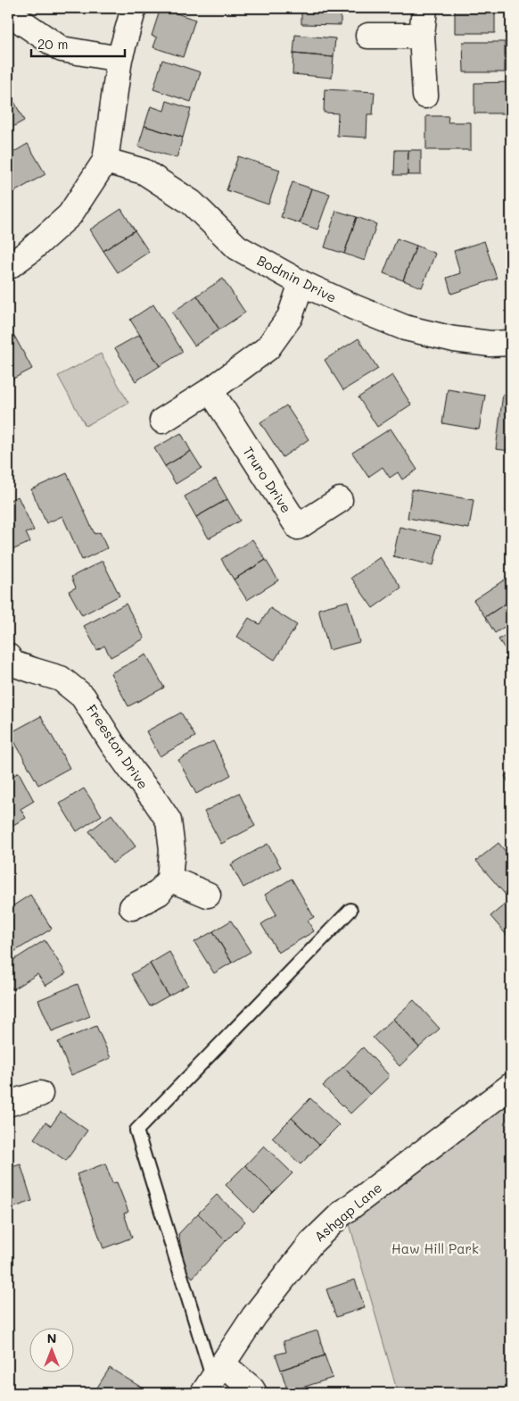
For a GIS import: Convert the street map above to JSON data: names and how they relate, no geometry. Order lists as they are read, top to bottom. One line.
{"streets":{"street":["Bodmin Drive","Truro Drive","Freeston Drive","Ashgap Lane"]},"parks":["Haw Hill Park"],"scale_bar":"20 m","north":"top"}
